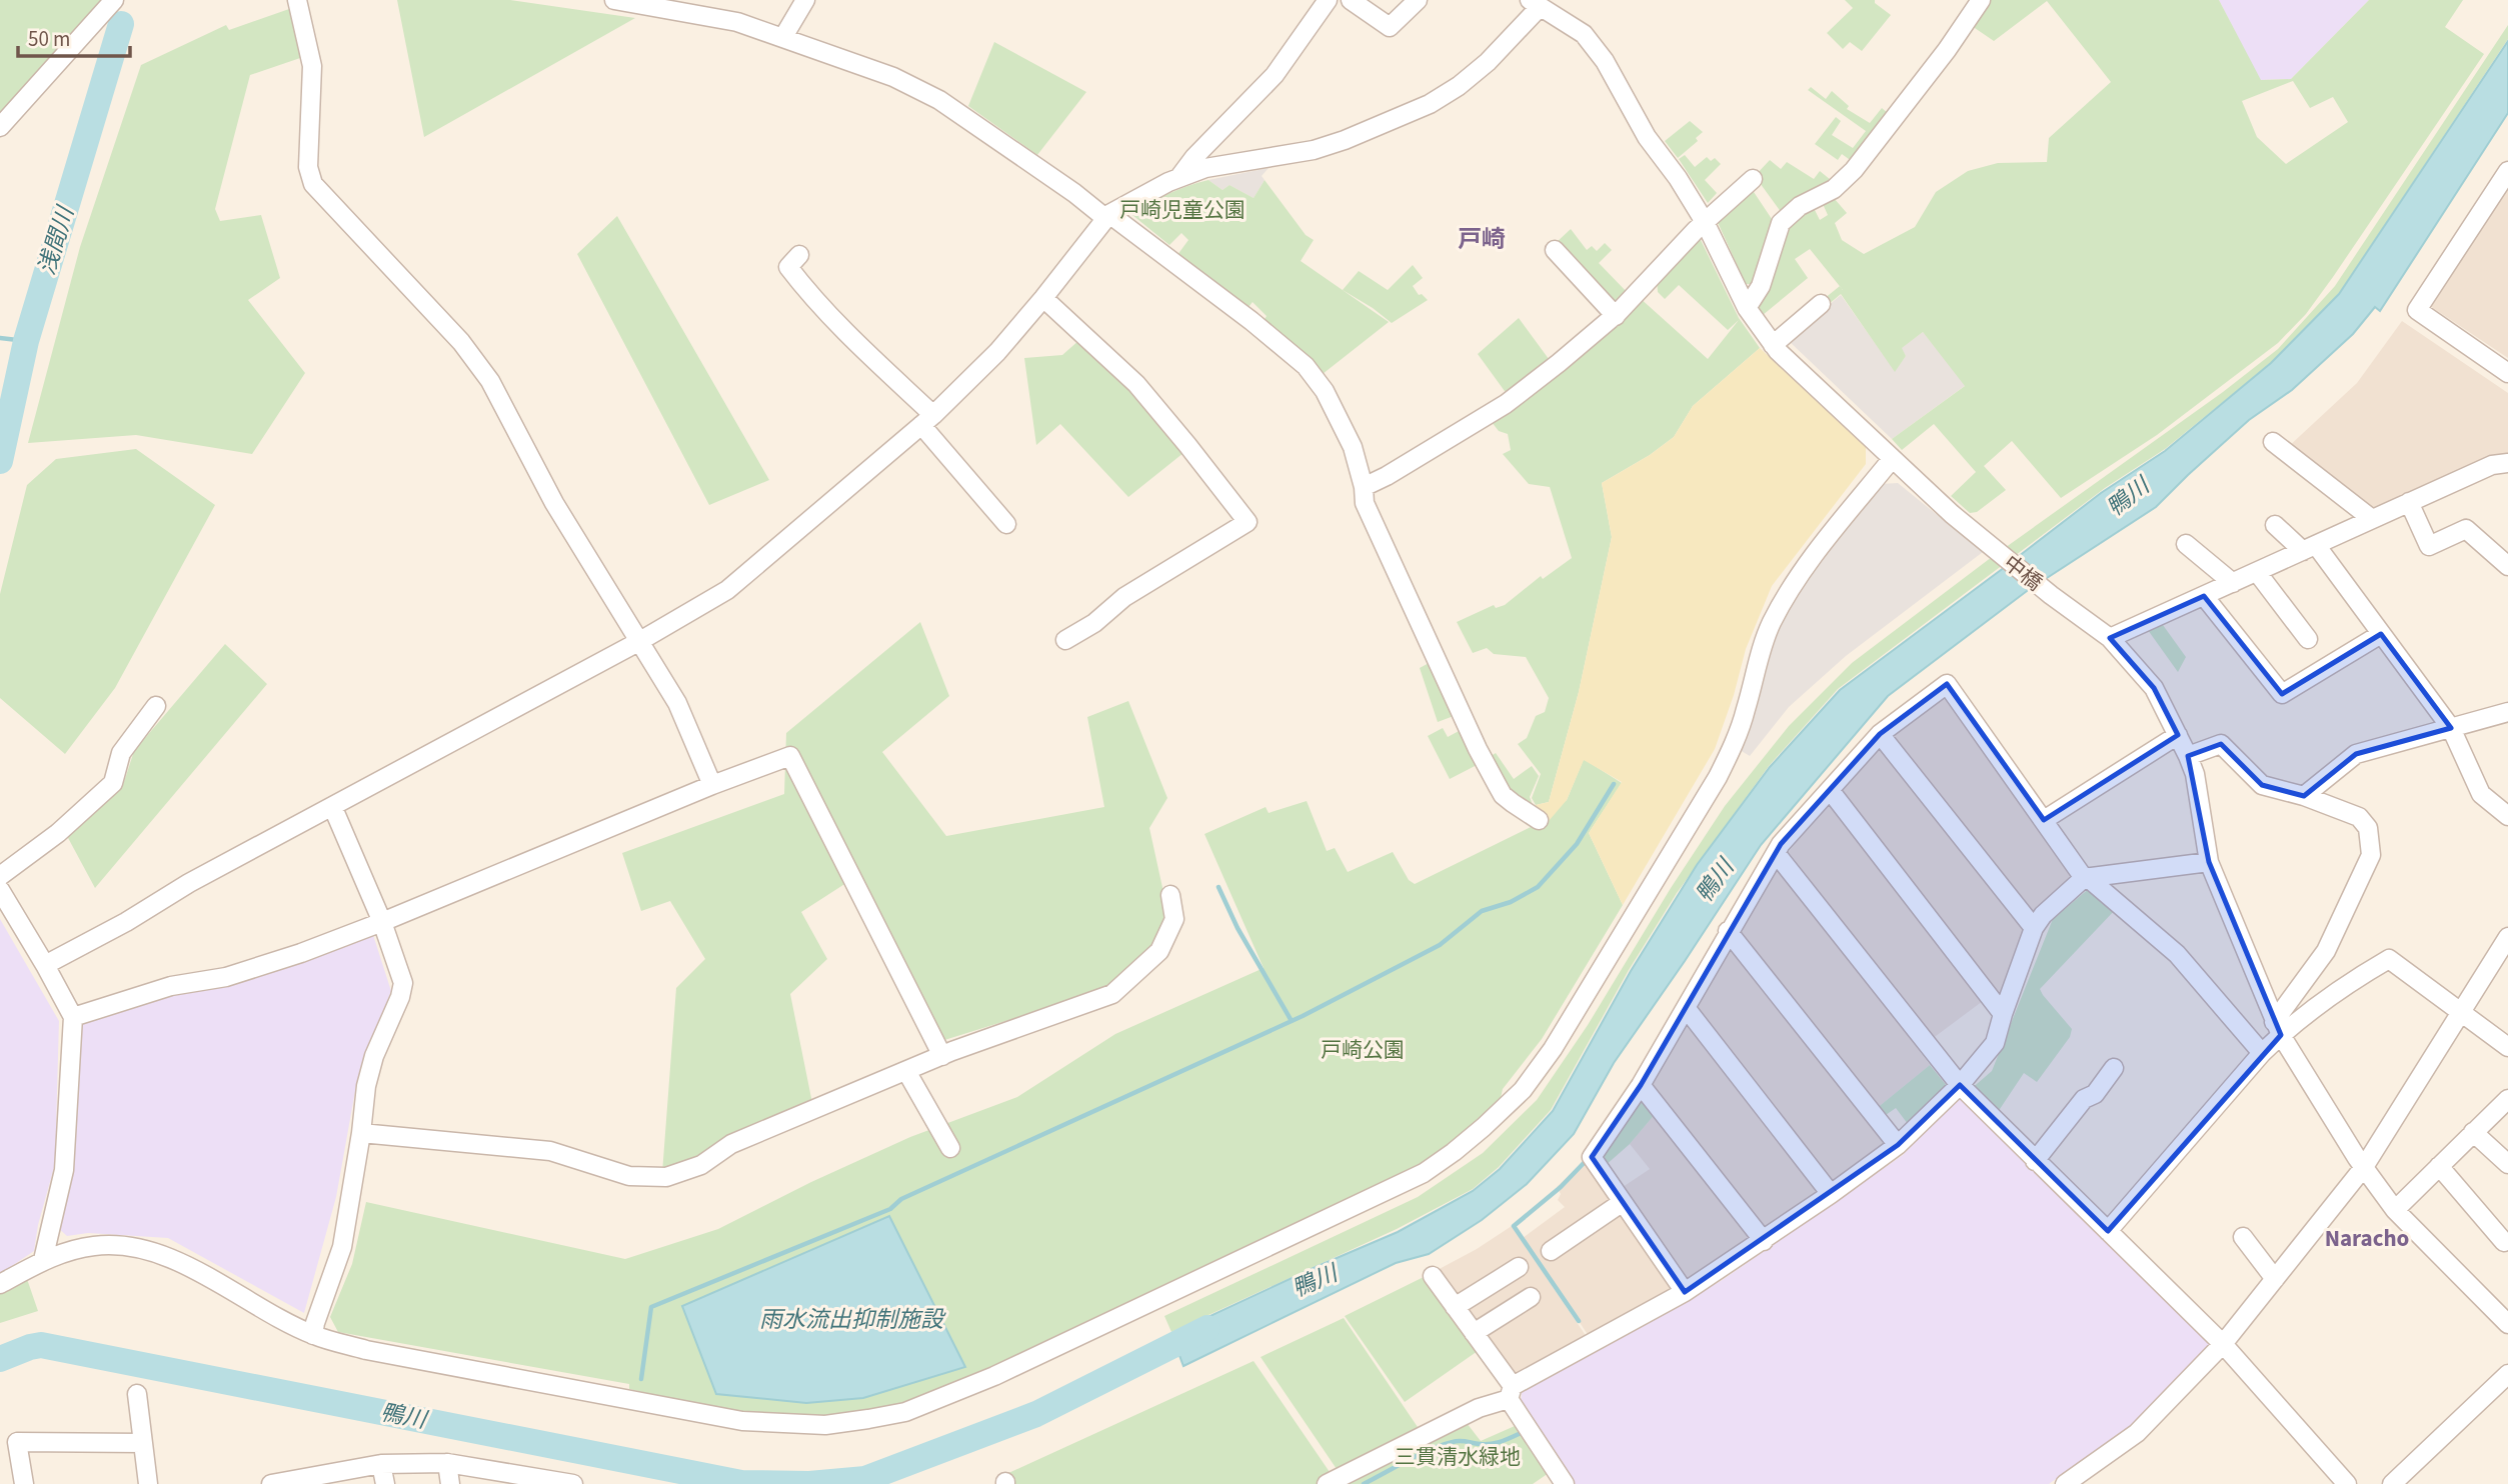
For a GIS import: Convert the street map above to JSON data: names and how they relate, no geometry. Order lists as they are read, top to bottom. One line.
{"streets":{"street":["中橋"]},"districts":["戸崎","Naracho"],"water":["浅間川","鴨川","雨水流出抑制施設"],"parks":["戸崎児童公園","戸崎公園","三貫清水緑地"],"scale_bar":"50 m"}
